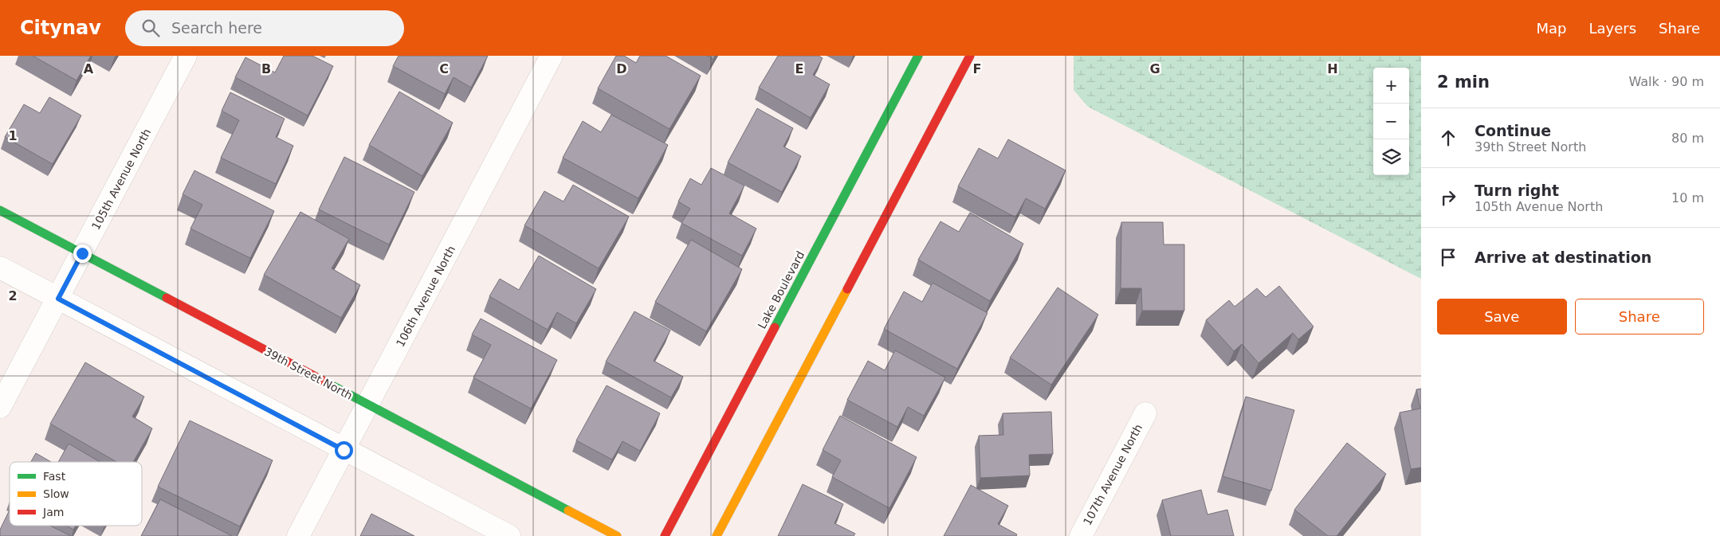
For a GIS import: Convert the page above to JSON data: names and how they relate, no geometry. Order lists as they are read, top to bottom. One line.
{"streets":{"street":["105th Avenue North","Lake Boulevard","106th Avenue North","39th Street North","107th Avenue North"]},"crossings":[["105th Avenue North","39th Street North"],["106th Avenue North","39th Street North"]],"legend":["Fast","Slow","Jam"],"page":{"header":"Citynav","search":"Search here","nav":["Map","Layers","Share"],"heading":["2 min","Walk · 90 m"],"map_buttons":["+","−"],"list":[["Continue","39th Street North","80 m"],["Turn right","105th Avenue North","10 m"],"Arrive at destination"],"buttons":["Save","Share"]},"grid":{"columns":["A","B","C","D","E","F","G","H"],"rows":["1","2"]}}
